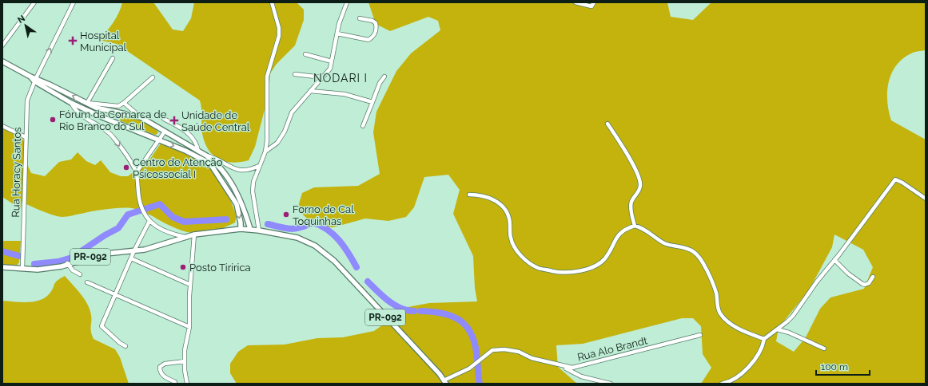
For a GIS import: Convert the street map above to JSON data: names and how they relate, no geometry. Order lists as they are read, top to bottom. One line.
{"streets":{"main road":["PR-092"],"street":["Rua Horacy Santos","Rua Alo Brandt"]},"crossings":[["Rua Horacy Santos","PR-092"],["PR-092","Rua Alo Brandt"]],"districts":["NODARI I"],"places":{"health":["Hospital Municipal","Unidade de Saúde Central"],"other":["Fórum da Comarca de Rio Branco do Sul","Centro de Atenção Psicossocial I","Forno de Cal Toquinhas","Posto Tiririca"]},"scale_bar":"100 m","north":"top left"}
